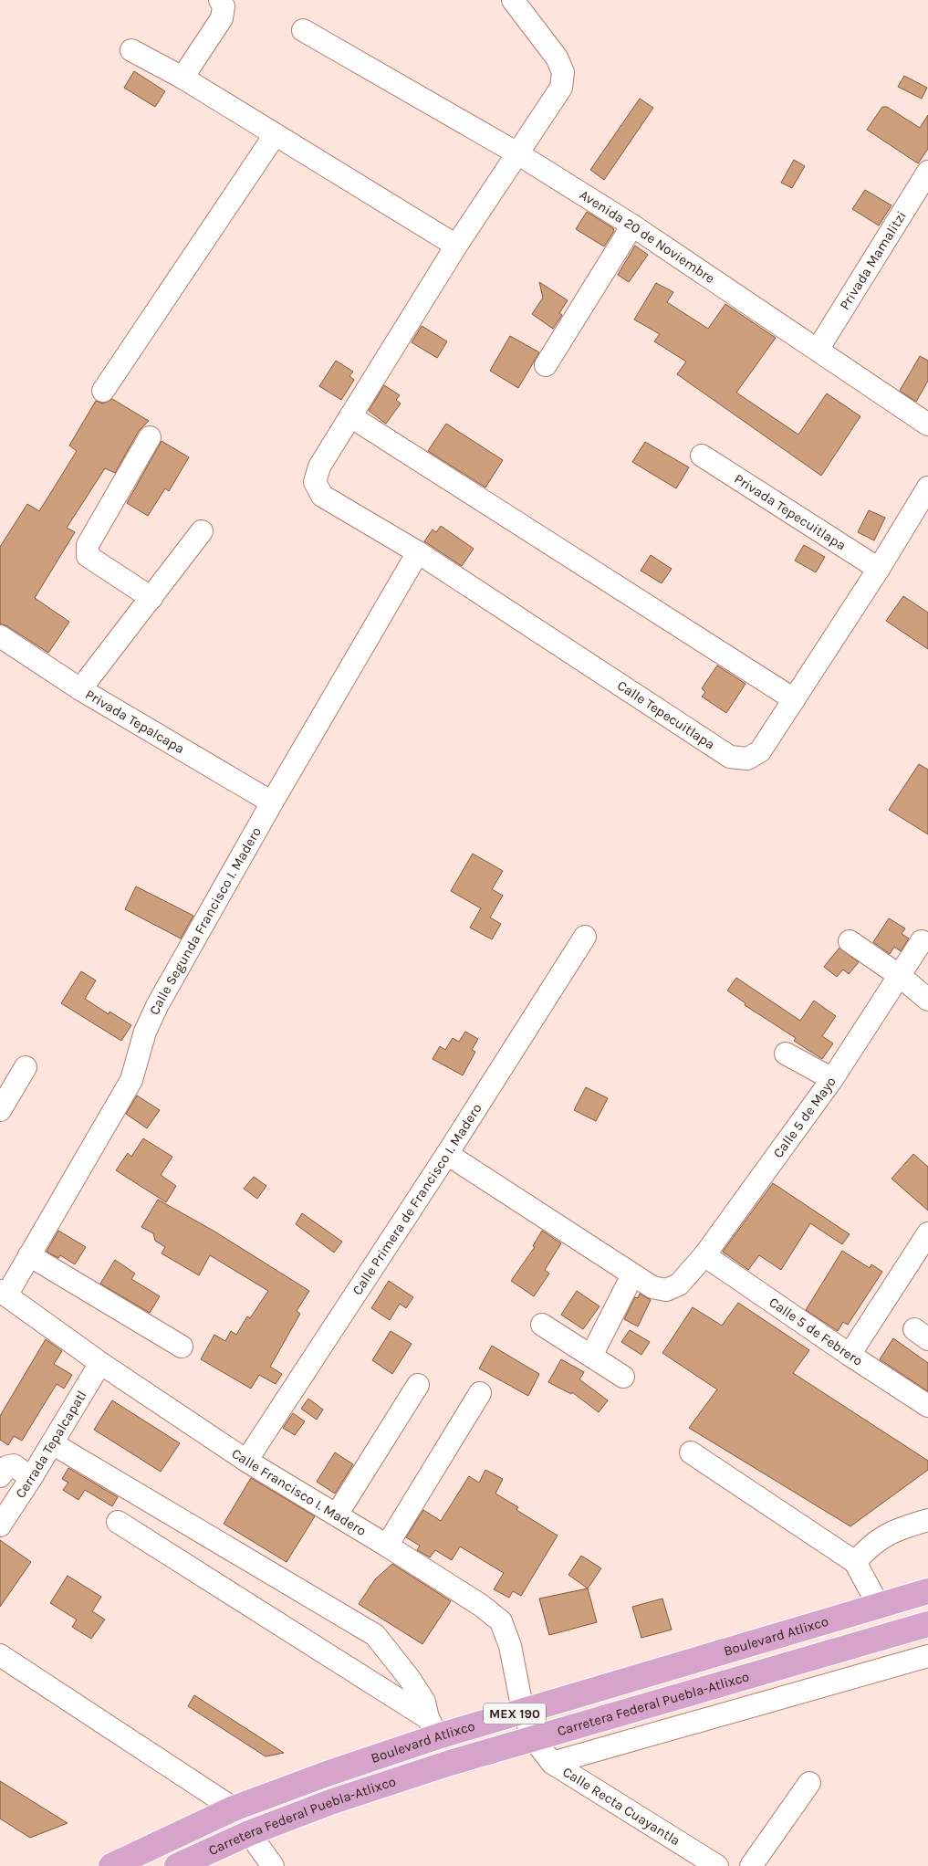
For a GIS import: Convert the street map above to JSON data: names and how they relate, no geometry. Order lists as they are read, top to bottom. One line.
{"streets":{"main road":["Boulevard Atlixco","Carretera Federal Puebla-Atlixco","MEX 190"],"street":["Avenida 20 de Noviembre","Privada Mamalitzi","Privada Tepecuitlapa","Calle Tepecuitlapa","Privada Tepalcapa","Calle Segunda Francisco I. Madero","Calle 5 de Mayo","Calle Primera de Francisco I. Madero","Calle 5 de Febrero","Cerrada Tepalcapatl","Calle Francisco I. Madero","Calle Recta Cuayantla"]},"crossings":[["Avenida 20 de Noviembre","Privada Mamalitzi"],["Privada Tepecuitlapa","Calle Tepecuitlapa"],["Calle Tepecuitlapa","Calle Segunda Francisco I. Madero"],["Privada Tepalcapa","Calle Segunda Francisco I. Madero"],["Calle Segunda Francisco I. Madero","Calle Francisco I. Madero"],["Calle 5 de Mayo","Calle Primera de Francisco I. Madero"],["Calle 5 de Mayo","Calle 5 de Febrero"],["Calle Primera de Francisco I. Madero","Calle Francisco I. Madero"],["Cerrada Tepalcapatl","Calle Francisco I. Madero"],["Calle Francisco I. Madero","Boulevard Atlixco"],["Calle Francisco I. Madero","Carretera Federal Puebla-Atlixco"],["Calle Francisco I. Madero","Calle Recta Cuayantla"],["Carretera Federal Puebla-Atlixco","Calle Recta Cuayantla"]]}
